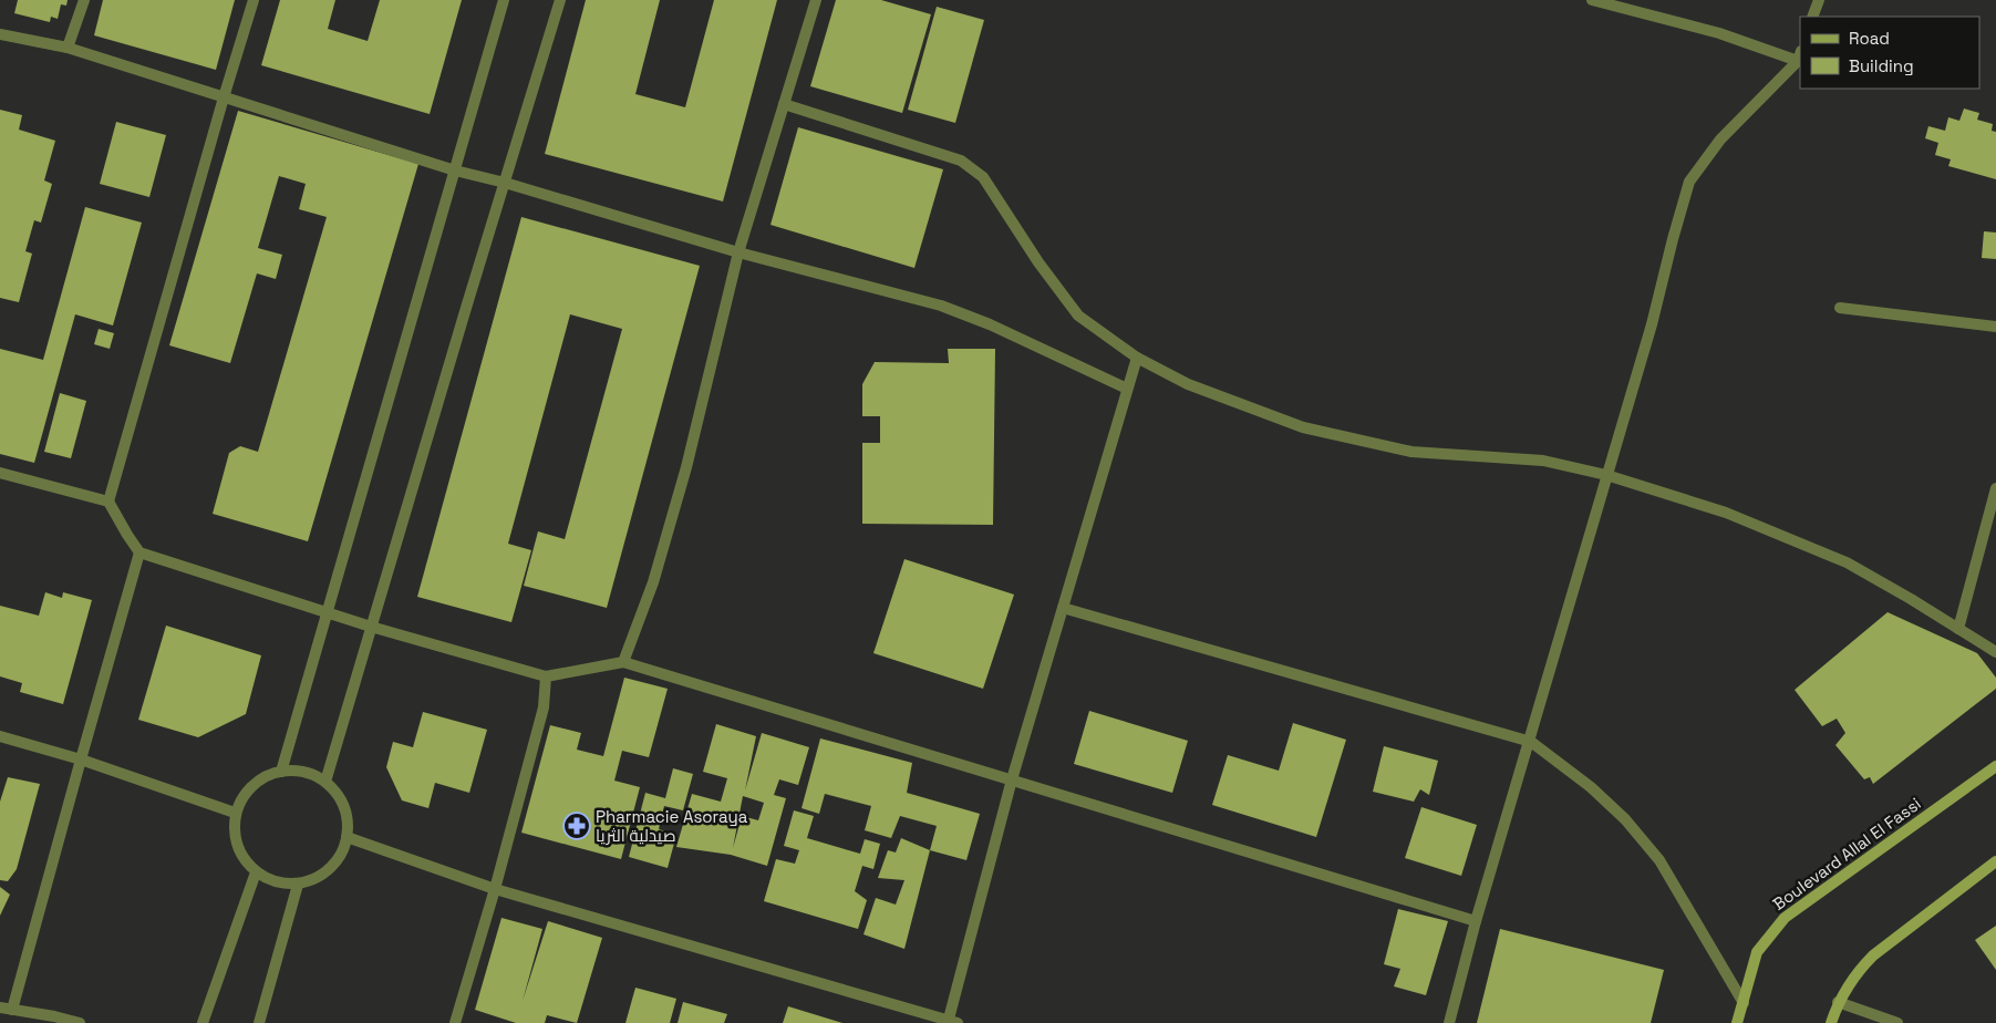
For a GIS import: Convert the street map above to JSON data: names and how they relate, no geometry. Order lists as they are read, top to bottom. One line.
{"streets":{"main road":["Boulevard Allal El Fassi"]},"places":{"pharmacy":["Pharmacie Asoraya صيدلية الثريا"]},"legend":["Road","Building"]}
